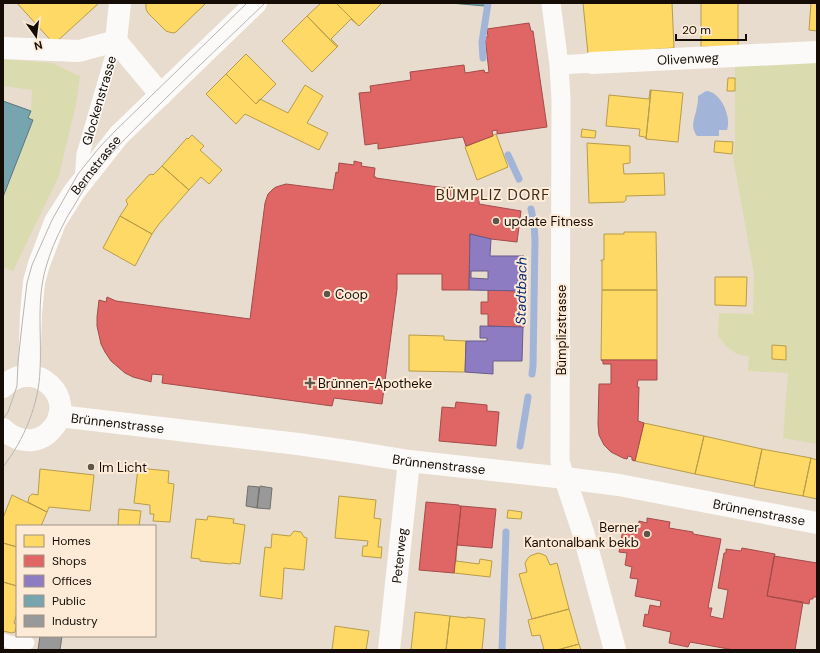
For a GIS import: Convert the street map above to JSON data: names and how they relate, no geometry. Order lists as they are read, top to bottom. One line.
{"streets":{"street":["Olivenweg","Glockenstrasse","Bernstrasse","Bümplizstrasse","Brünnenstrasse","Peterweg"]},"crossings":[["Olivenweg","Bümplizstrasse"],["Glockenstrasse","Bernstrasse"],["Bümplizstrasse","Brünnenstrasse"],["Brünnenstrasse","Peterweg"]],"districts":["BÜMPLIZ DORF"],"water":["Stadtbach"],"places":{"other":["update Fitness","Coop","Im Licht","Berner Kantonalbank bekb"],"health":["Brünnen-Apotheke"]},"legend":["Homes","Shops","Offices","Public","Industry"],"scale_bar":"20 m","north":"bottom"}
